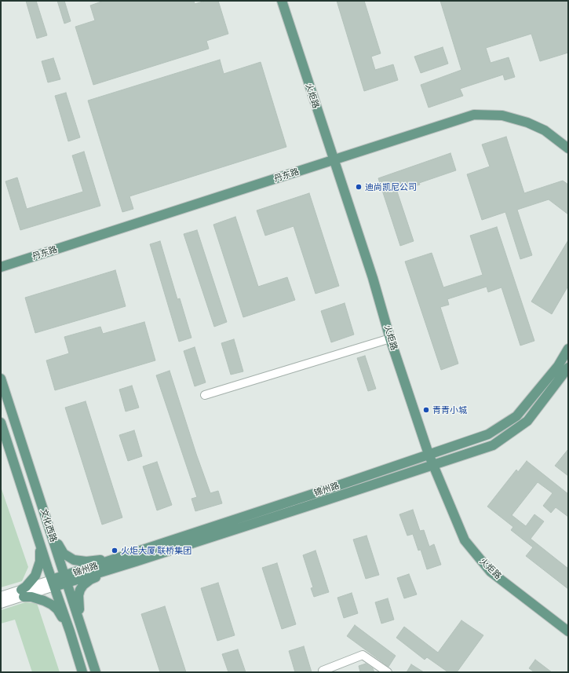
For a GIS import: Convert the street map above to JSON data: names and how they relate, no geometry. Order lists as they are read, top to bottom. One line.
{"streets":{"main road":["火炬路","丹东路","锦州路","文化西路"]},"crossings":[["火炬路","丹东路"],["火炬路","锦州路"],["锦州路","文化西路"]],"places":["迪尚凯尼公司","青青小城","火炬大厦 联桥集团"]}
